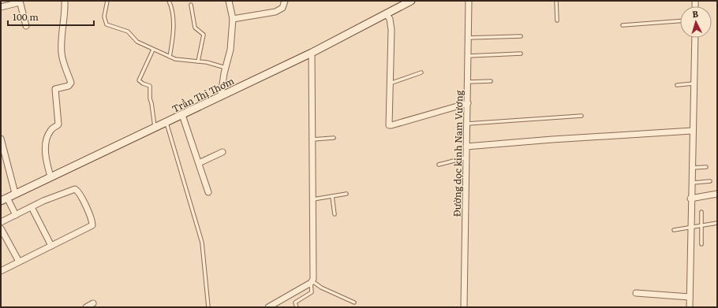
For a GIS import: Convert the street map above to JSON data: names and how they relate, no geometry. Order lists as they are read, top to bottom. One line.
{"streets":{"street":["Trần Thị Thơm","Đường dọc kinh Nam Vương"]},"scale_bar":"100 m","north":"top"}
